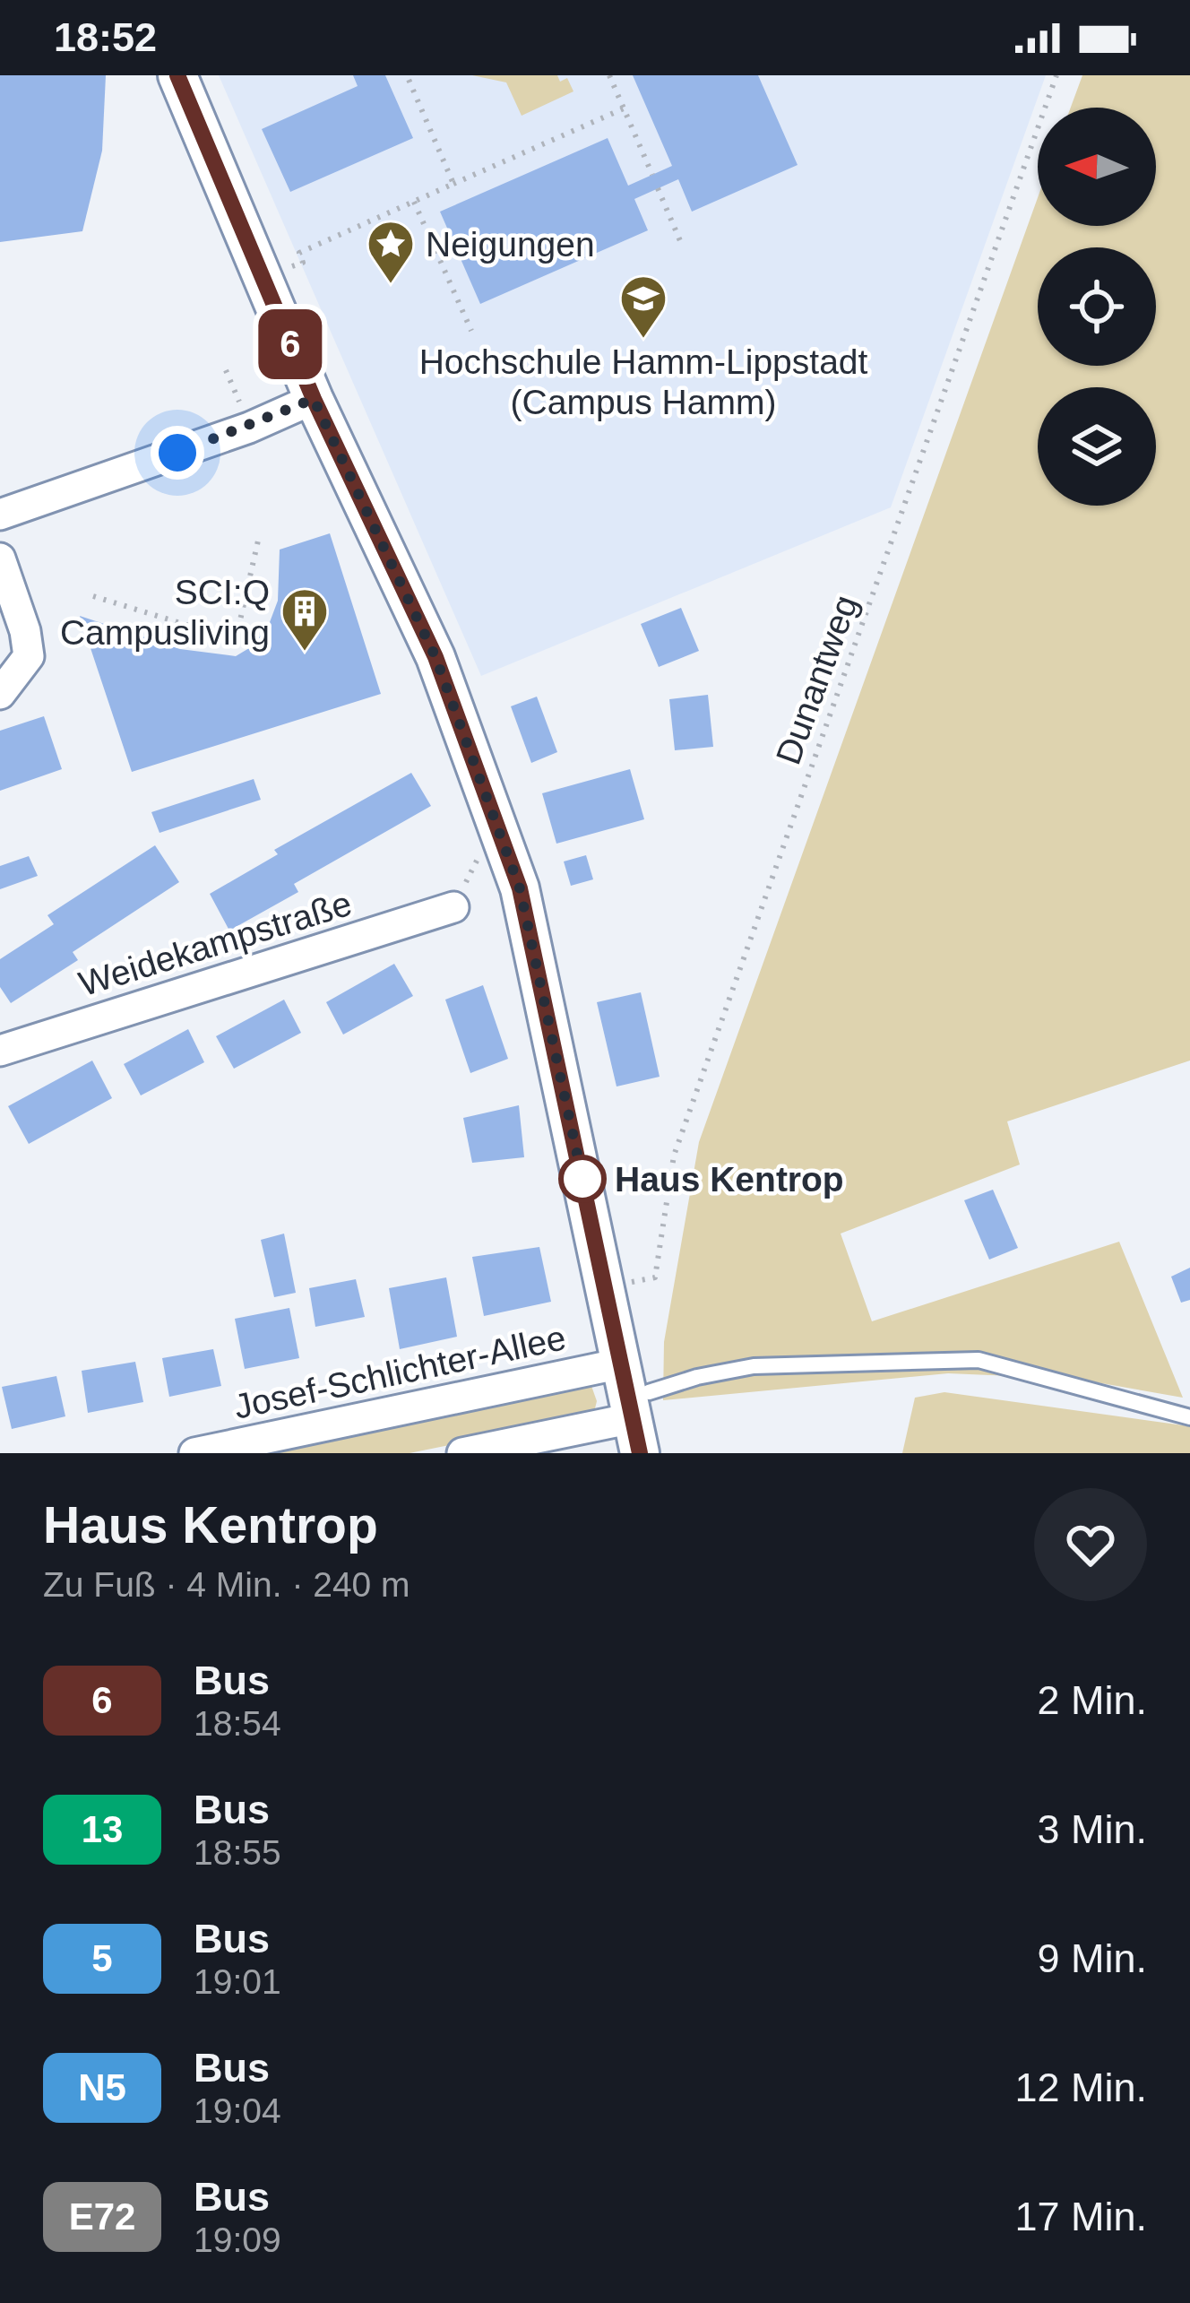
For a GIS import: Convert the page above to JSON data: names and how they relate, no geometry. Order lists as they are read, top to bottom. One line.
{"streets":{"street":["Weidekampstraße","Josef-Schlichter-Allee"],"path":["Dunantweg"]},"places":{"place":["Neigungen"],"school or university":["Hochschule Hamm-Lippstadt (Campus Hamm)"],"building":["SCI:Q Campusliving"],"other":["Haus Kentrop"]},"lines":["bus line 6"],"north":"left","page":{"status":"18:52","on_map":"6","heading":["Haus Kentrop","Zu Fuß · 4 Min. · 240 m"],"list":[{"mark":"6","name":"Bus","note":"18:54","value":"2 Min."},{"mark":"13","name":"Bus","note":"18:55","value":"3 Min."},{"mark":"5","name":"Bus","note":"19:01","value":"9 Min."},{"mark":"N5","name":"Bus","note":"19:04","value":"12 Min."},{"mark":"E72","name":"Bus","note":"19:09","value":"17 Min."}]}}
